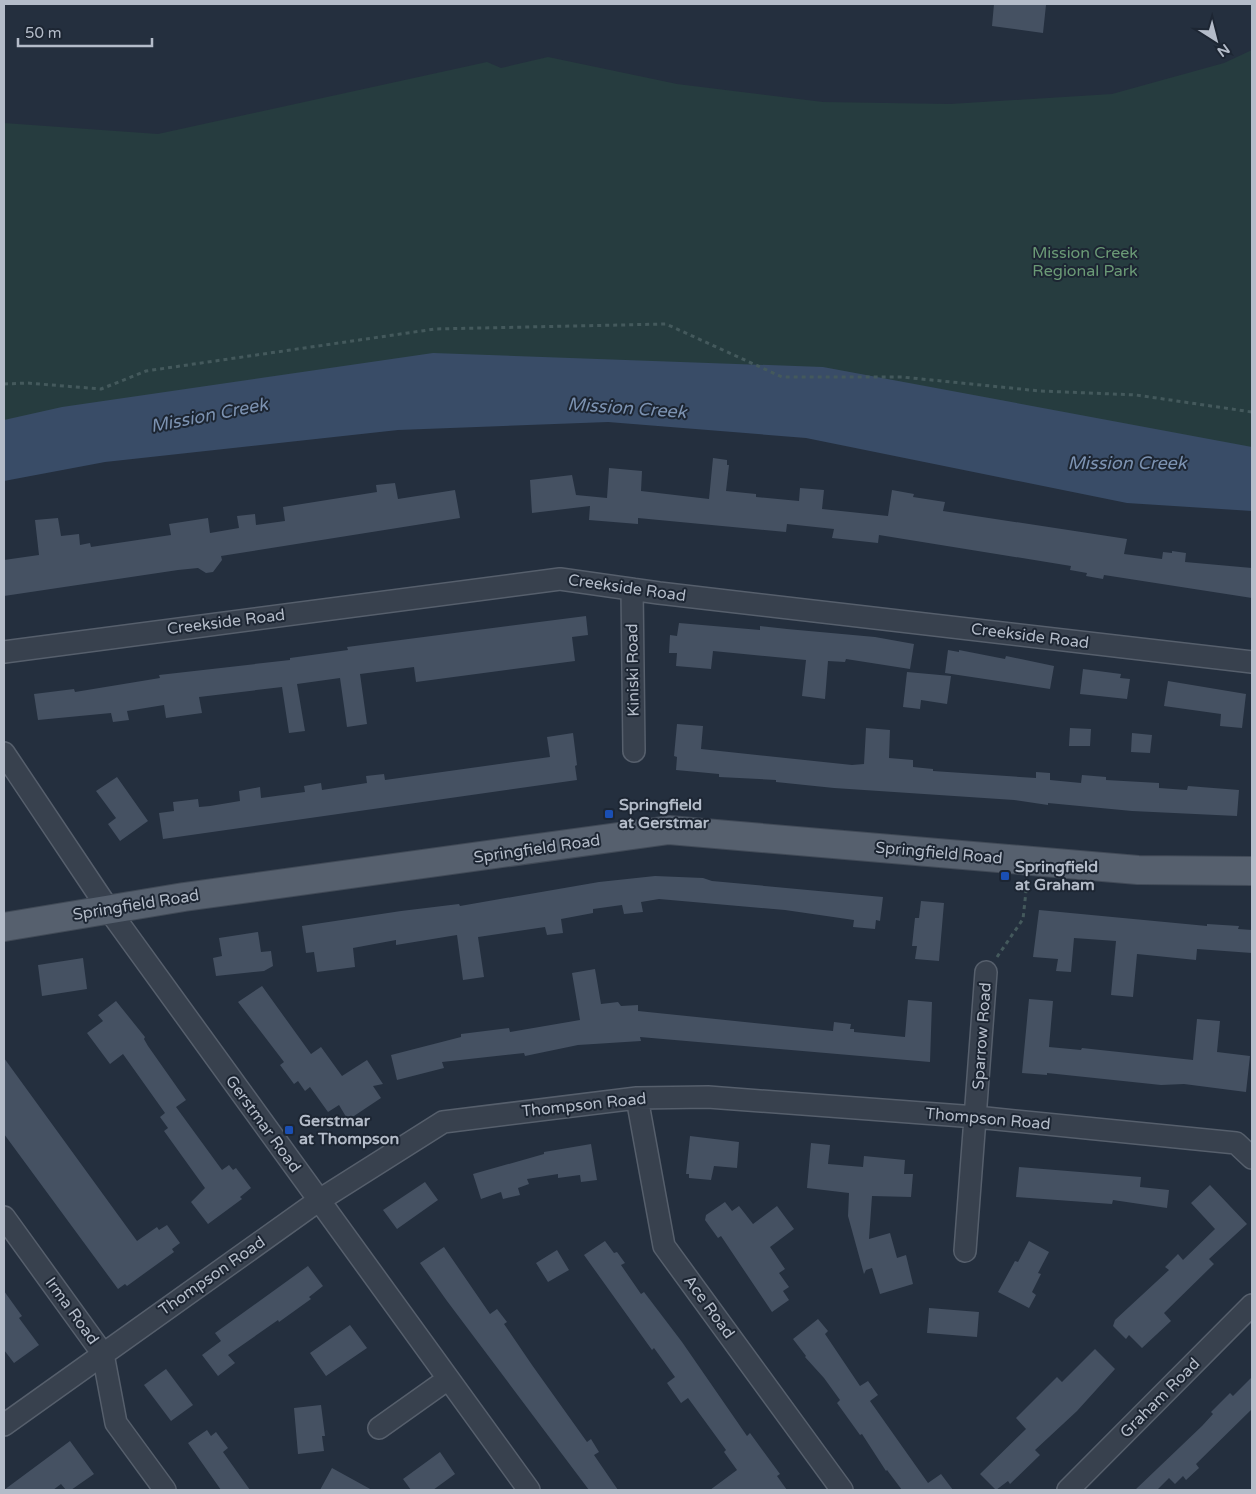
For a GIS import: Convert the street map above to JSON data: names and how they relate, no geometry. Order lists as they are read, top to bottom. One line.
{"streets":{"main road":["Springfield Road"],"street":["Creekside Road","Kiniski Road","Sparrow Road","Thompson Road","Gerstmar Road","Ace Road","Irma Road","Graham Road"]},"crossings":[["Creekside Road","Kiniski Road"],["Springfield Road","Gerstmar Road"],["Sparrow Road","Thompson Road"],["Thompson Road","Gerstmar Road"],["Thompson Road","Ace Road"],["Thompson Road","Irma Road"]],"water":["Mission Creek"],"parks":["Mission Creek Regional Park"],"places":{"transit":["Springfield at Gerstmar","Springfield at Graham","Gerstmar at Thompson"]},"scale_bar":"50 m","north":"bottom right"}
